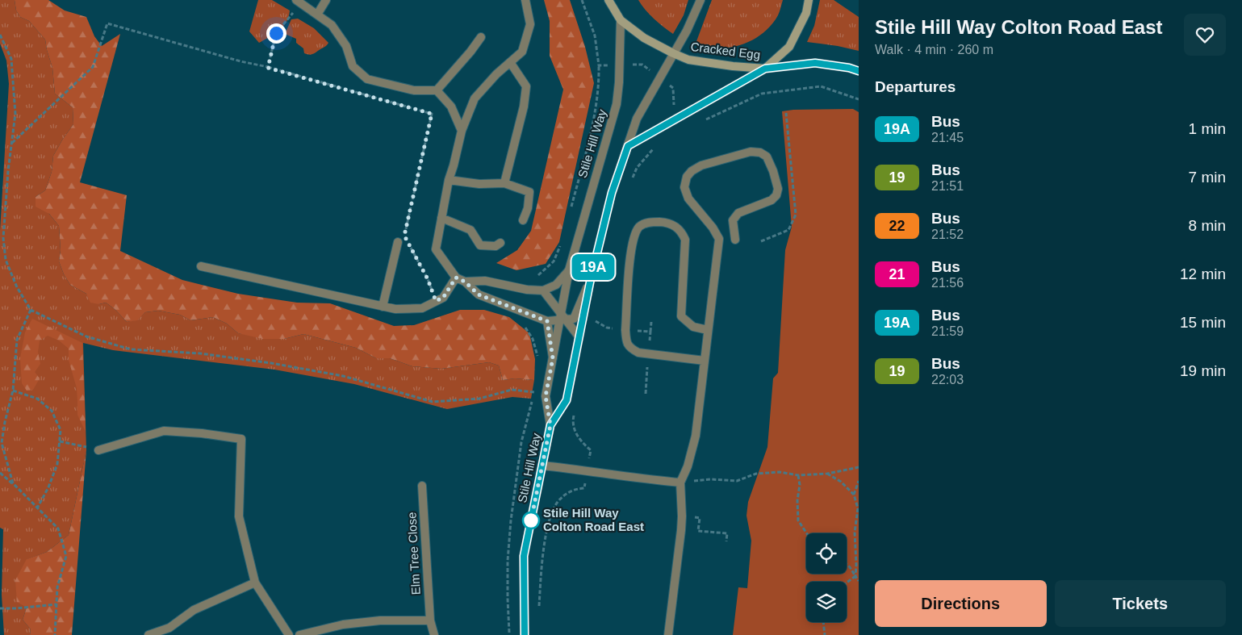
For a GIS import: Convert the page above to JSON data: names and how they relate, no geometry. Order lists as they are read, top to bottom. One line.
{"streets":{"main road":["Cracked Egg"],"street":["Stile Hill Way","Elm Tree Close"]},"crossings":[["Cracked Egg","Stile Hill Way"]],"places":["Stile Hill Way Colton Road East"],"lines":["bus line 19A"],"page":{"on_map":"19A","heading":[["Stile Hill Way Colton Road East","Walk · 4 min · 260 m"],"Departures"],"list":[{"mark":"19A","name":"Bus","note":"21:45","value":"1 min"},{"mark":"19","name":"Bus","note":"21:51","value":"7 min"},{"mark":"22","name":"Bus","note":"21:52","value":"8 min"},{"mark":"21","name":"Bus","note":"21:56","value":"12 min"},{"mark":"19A","name":"Bus","note":"21:59","value":"15 min"},{"mark":"19","name":"Bus","note":"22:03","value":"19 min"}],"buttons":["Directions","Tickets"]}}
